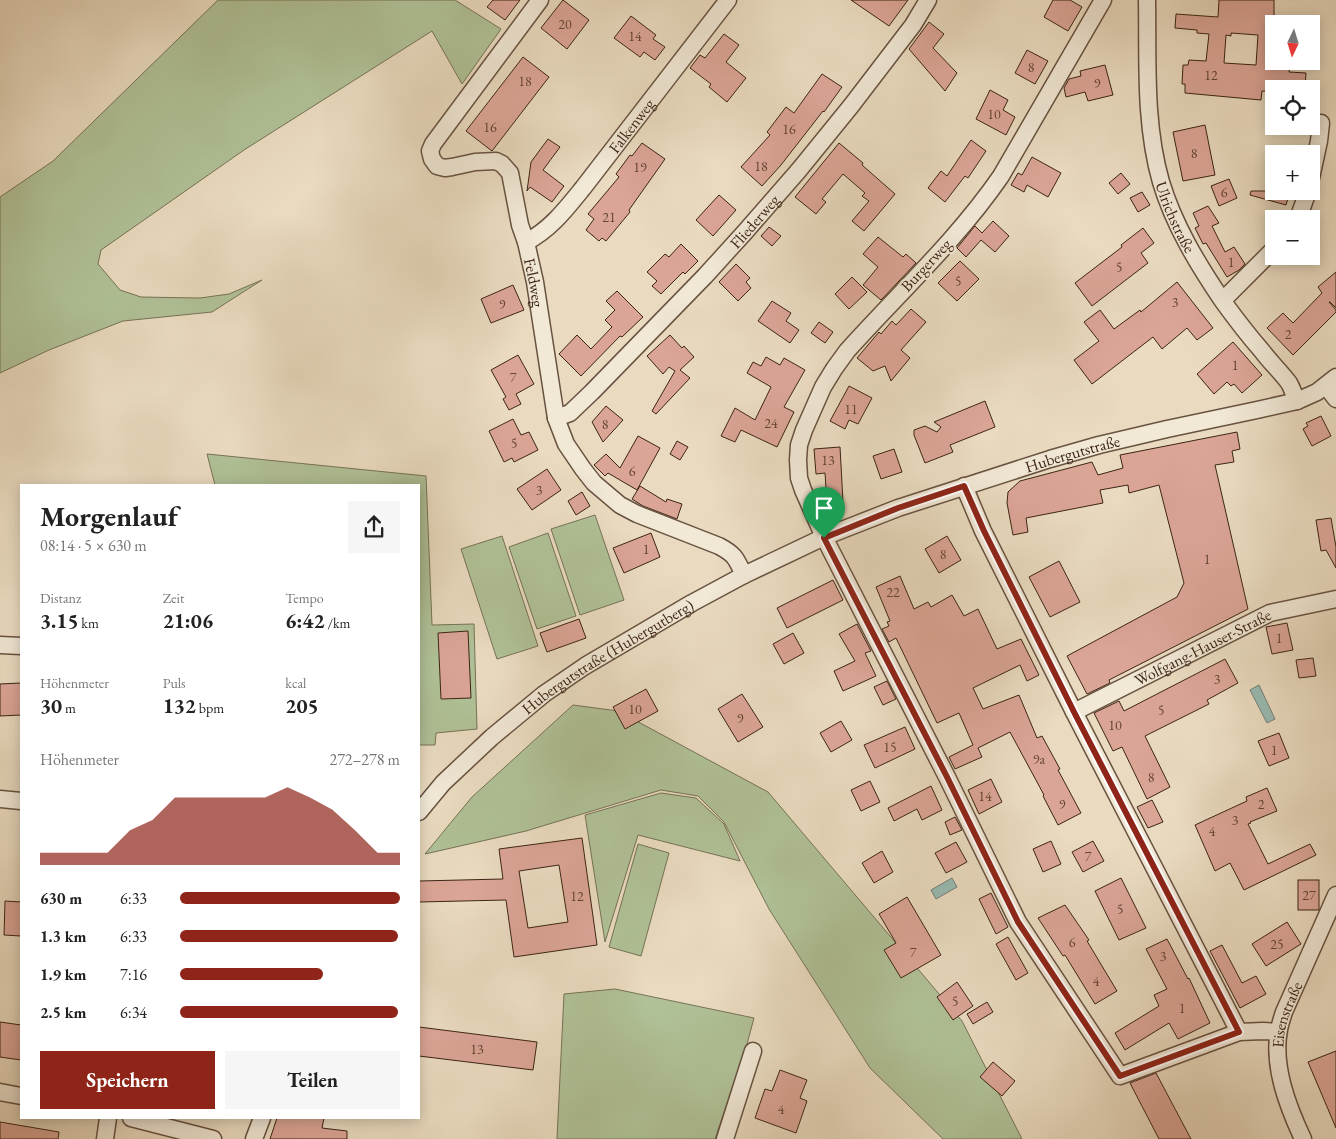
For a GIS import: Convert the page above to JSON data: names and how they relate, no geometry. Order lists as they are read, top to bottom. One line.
{"streets":{"street":["Falkenweg","Ulrichstraße","Fliederweg","Burgerweg","Feldweg","Hubergutstraße","Wolfgang-Hauser-Straße","Hubergutstraße (Hubergutberg)","Eisenstraße"]},"crossings":[["Falkenweg","Feldweg"],["Ulrichstraße","Hubergutstraße"],["Fliederweg","Feldweg"],["Burgerweg","Hubergutstraße"],["Burgerweg","Hubergutstraße (Hubergutberg)"],["Feldweg","Hubergutstraße (Hubergutberg)"],["Hubergutstraße","Hubergutstraße (Hubergutberg)"]],"house_numbers":["20","14","8","12","18","9","10","16","16","8","18","19","6","21","1","5","5","3","9","2","1","7","11","24","8","5","13","6","3","1","8","1","22","1","3","10","5","9","10","15","1","9a","8","14","9","2","3","4","7","27","12","5","6","25","7","3","4","5","1","13","4"],"north":"bottom","page":{"map_buttons":["+","−"],"heading":["Morgenlauf","08:14 · 5 × 630 m"],"stats":[["Distanz","3.15 km"],["Zeit","21:06"],["Tempo","6:42 /km"],["Höhenmeter","30 m"],["Puls","132 bpm"],["kcal","205"]],"chart":["Höhenmeter","272–278 m"],"list":[{"name":"630 m","note":"6:33"},{"name":"1.3 km","note":"6:33"},{"name":"1.9 km","note":"7:16"},{"name":"2.5 km","note":"6:34"}],"buttons":["Speichern","Teilen"]}}
